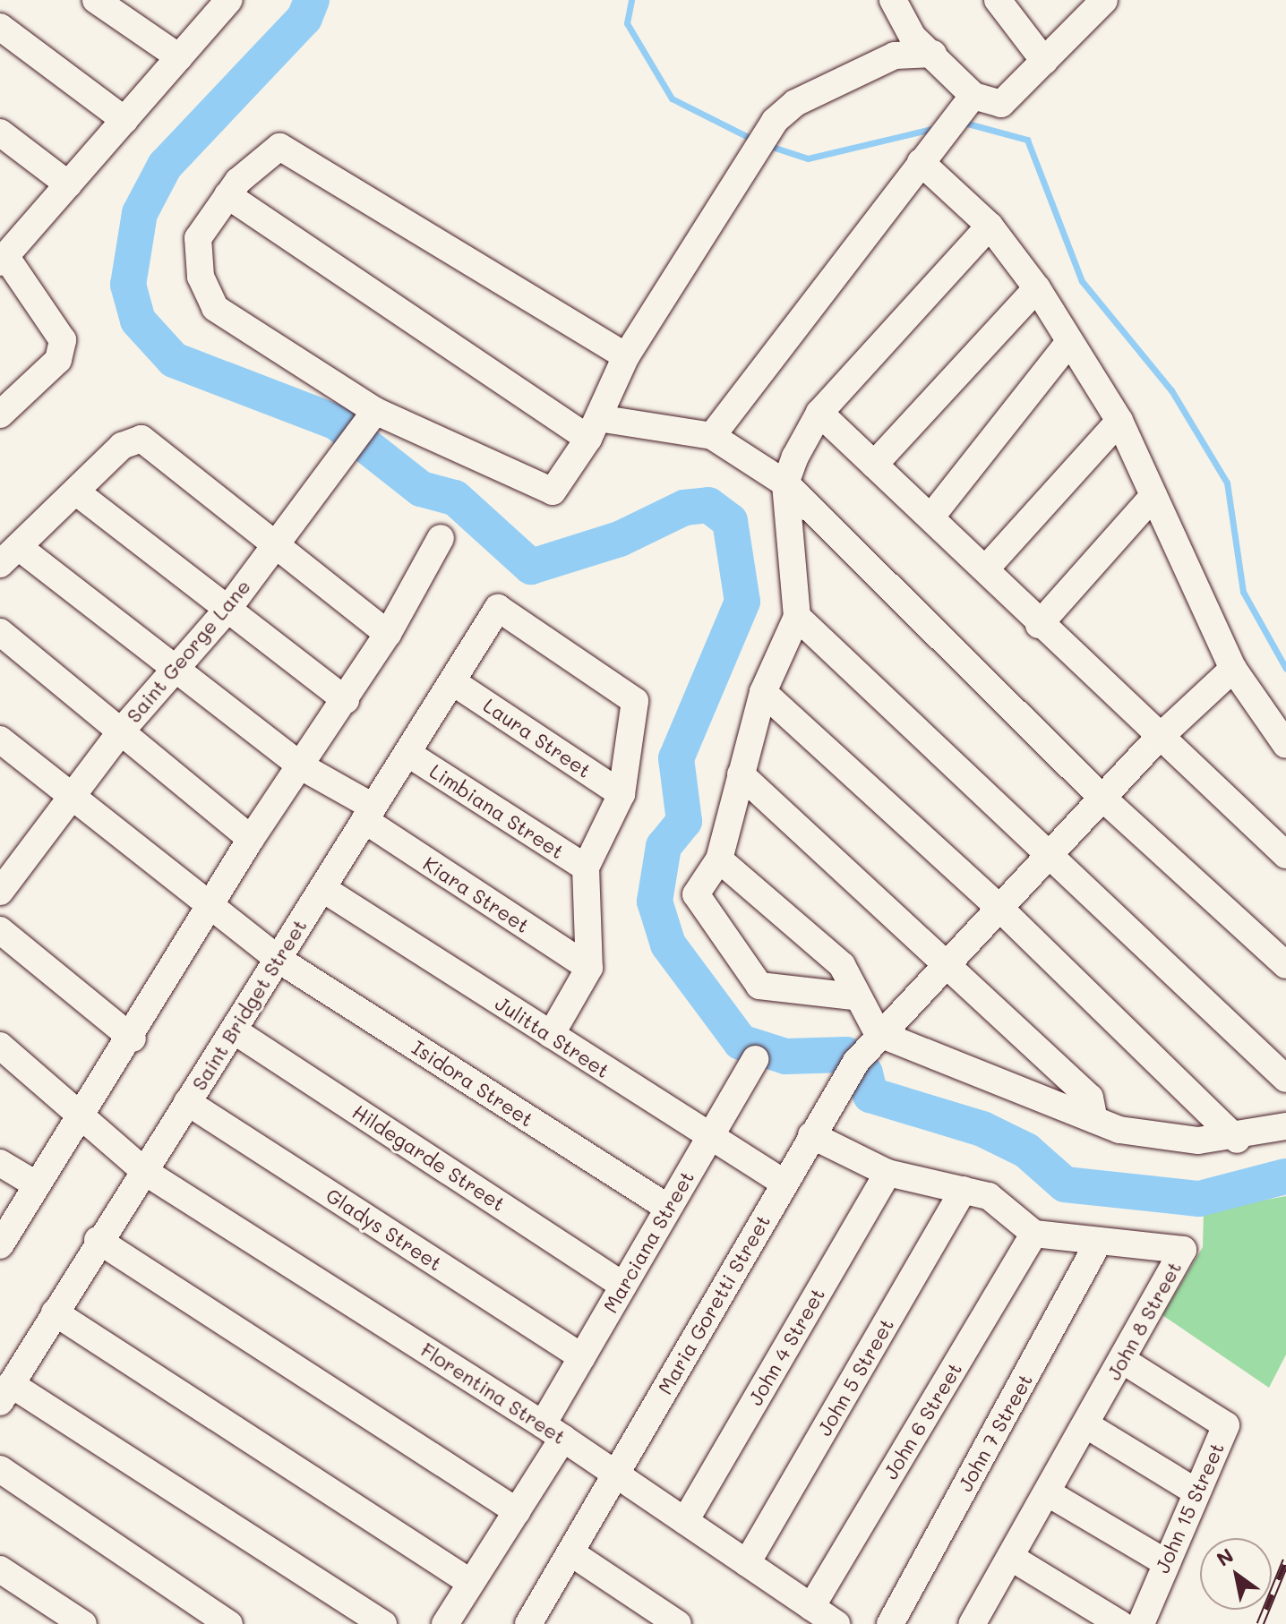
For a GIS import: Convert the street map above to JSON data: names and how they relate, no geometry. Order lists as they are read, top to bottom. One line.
{"streets":{"street":["Saint George Lane","Laura Street","Limbiana Street","Kiara Street","Saint Bridget Street","Julitta Street","Isidora Street","Hildegarde Street","Gladys Street","Marciana Street","Maria Goretti Street","John 8 Street","John 4 Street","John 5 Street","Florentina Street","John 6 Street","John 7 Street","John 15 Street"]},"crossings":[["Saint George Lane","Kiara Street"],["Saint George Lane","Isidora Street"],["Laura Street","Saint Bridget Street"],["Limbiana Street","Saint Bridget Street"],["Kiara Street","Saint Bridget Street"],["Saint Bridget Street","Julitta Street"],["Saint Bridget Street","Isidora Street"],["Saint Bridget Street","Hildegarde Street"],["Saint Bridget Street","Gladys Street"],["Saint Bridget Street","Florentina Street"],["Julitta Street","Marciana Street"],["Julitta Street","Maria Goretti Street"],["Isidora Street","Marciana Street"],["Hildegarde Street","Marciana Street"],["Gladys Street","Marciana Street"],["Marciana Street","Florentina Street"],["Maria Goretti Street","Florentina Street"],["John 8 Street","John 6 Street"],["John 8 Street","John 7 Street"],["John 8 Street","John 15 Street"],["John 4 Street","Florentina Street"],["John 5 Street","Florentina Street"],["Florentina Street","John 6 Street"]],"north":"top left"}
